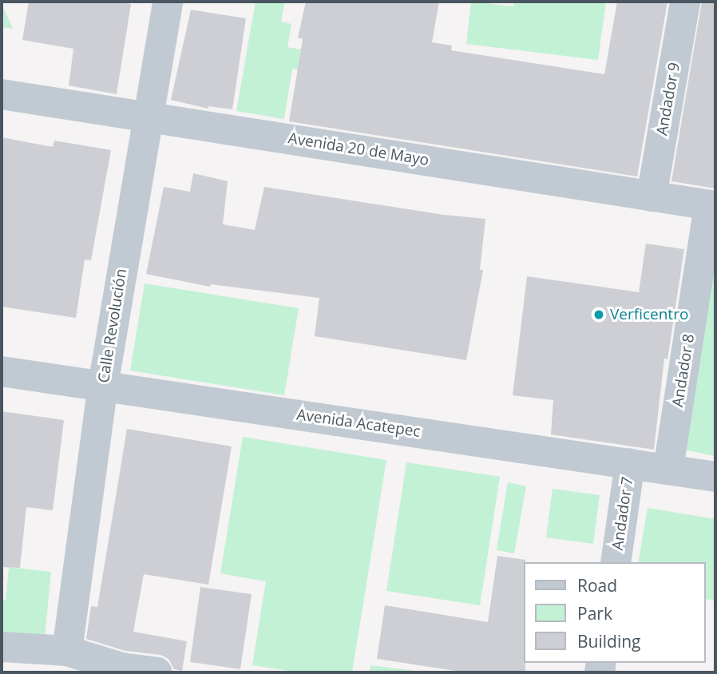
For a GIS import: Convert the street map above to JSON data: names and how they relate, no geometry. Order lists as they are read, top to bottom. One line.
{"streets":{"street":["Andador 9","Avenida 20 de Mayo","Calle Revolución","Andador 8","Avenida Acatepec","Andador 7"]},"crossings":[["Andador 9","Avenida 20 de Mayo"],["Avenida 20 de Mayo","Calle Revolución"],["Avenida 20 de Mayo","Andador 8"],["Calle Revolución","Avenida Acatepec"],["Andador 8","Avenida Acatepec"],["Avenida Acatepec","Andador 7"]],"places":["Verficentro"],"legend":["Road","Park","Building"]}
